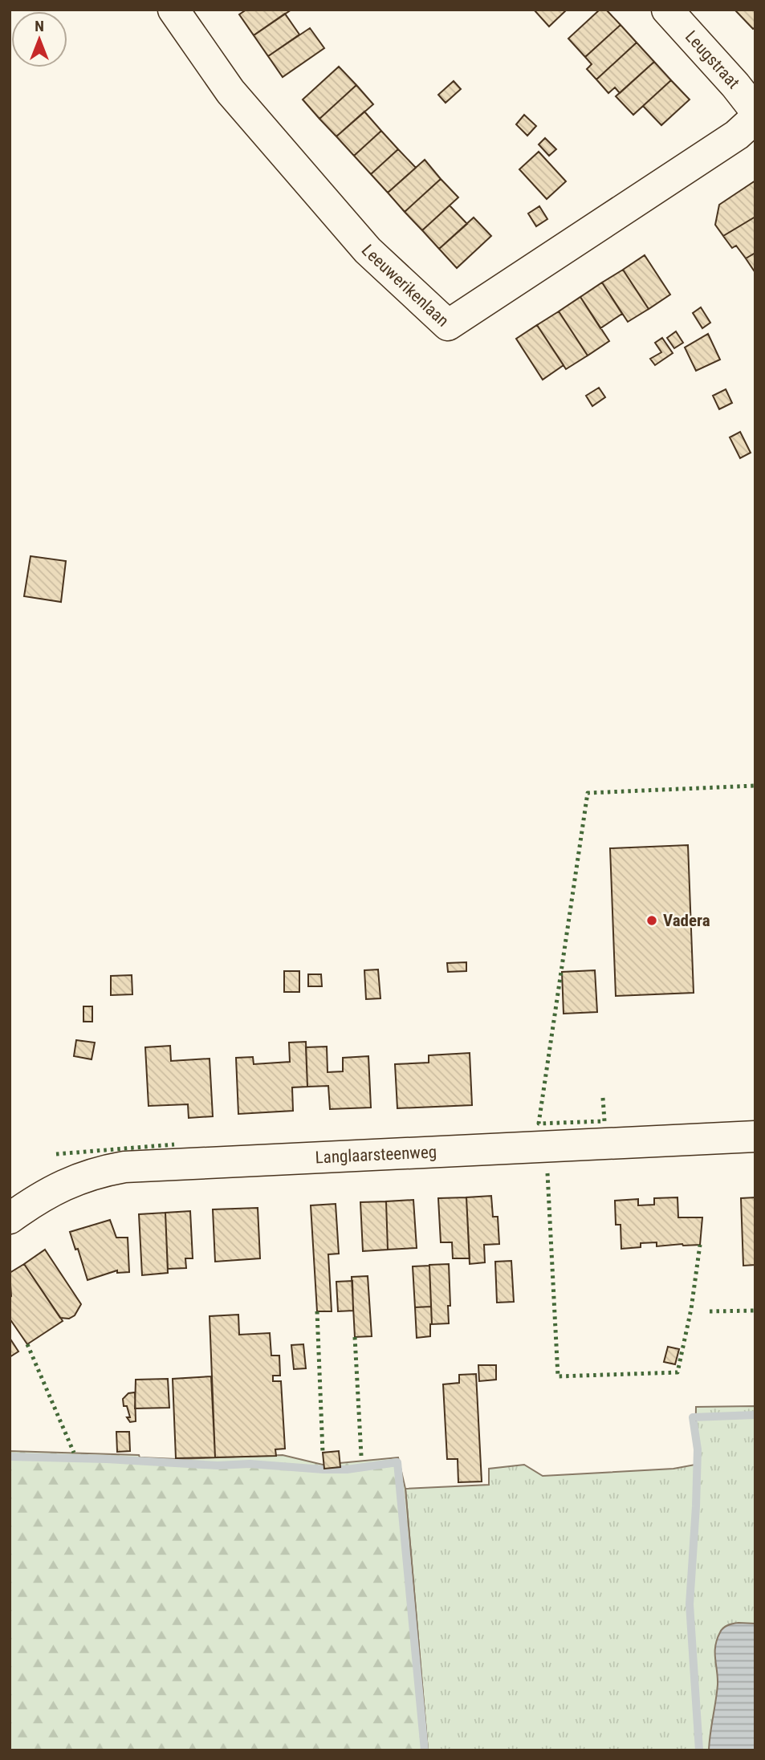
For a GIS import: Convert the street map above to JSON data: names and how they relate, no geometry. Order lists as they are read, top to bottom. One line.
{"streets":{"street":["Leugstraat","Leeuwerikenlaan","Langlaarsteenweg"]},"places":["Vadera"],"north":"top"}
